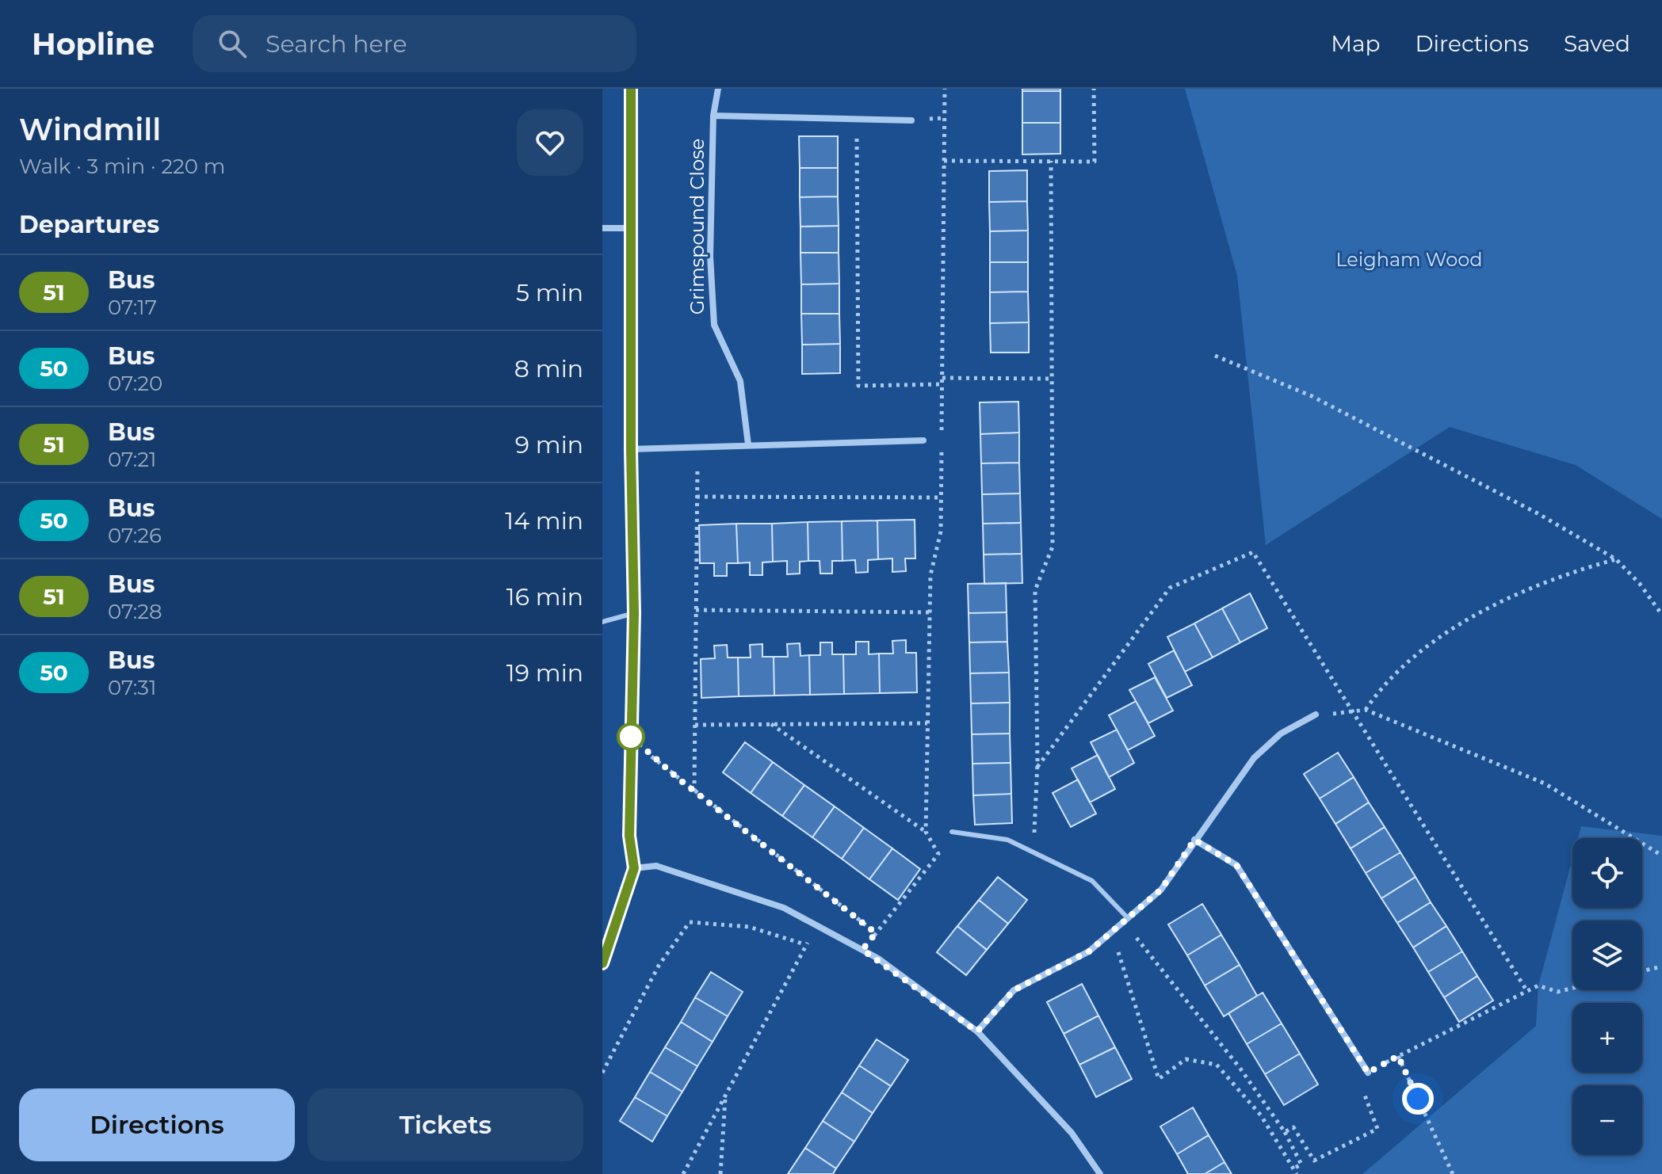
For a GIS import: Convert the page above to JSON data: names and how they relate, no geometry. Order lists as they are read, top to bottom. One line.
{"streets":{"street":["Grimspound Close"]},"parks":["Leigham Wood"],"lines":["bus line 51"],"page":{"header":"Hopline","search":"Search here","nav":["Map","Directions","Saved"],"heading":[["Windmill","Walk · 3 min · 220 m"],"Departures"],"list":[{"mark":"51","name":"Bus","note":"07:17","value":"5 min"},{"mark":"50","name":"Bus","note":"07:20","value":"8 min"},{"mark":"51","name":"Bus","note":"07:21","value":"9 min"},{"mark":"50","name":"Bus","note":"07:26","value":"14 min"},{"mark":"51","name":"Bus","note":"07:28","value":"16 min"},{"mark":"50","name":"Bus","note":"07:31","value":"19 min"}],"map_buttons":["+","−"],"buttons":["Directions","Tickets"]}}
